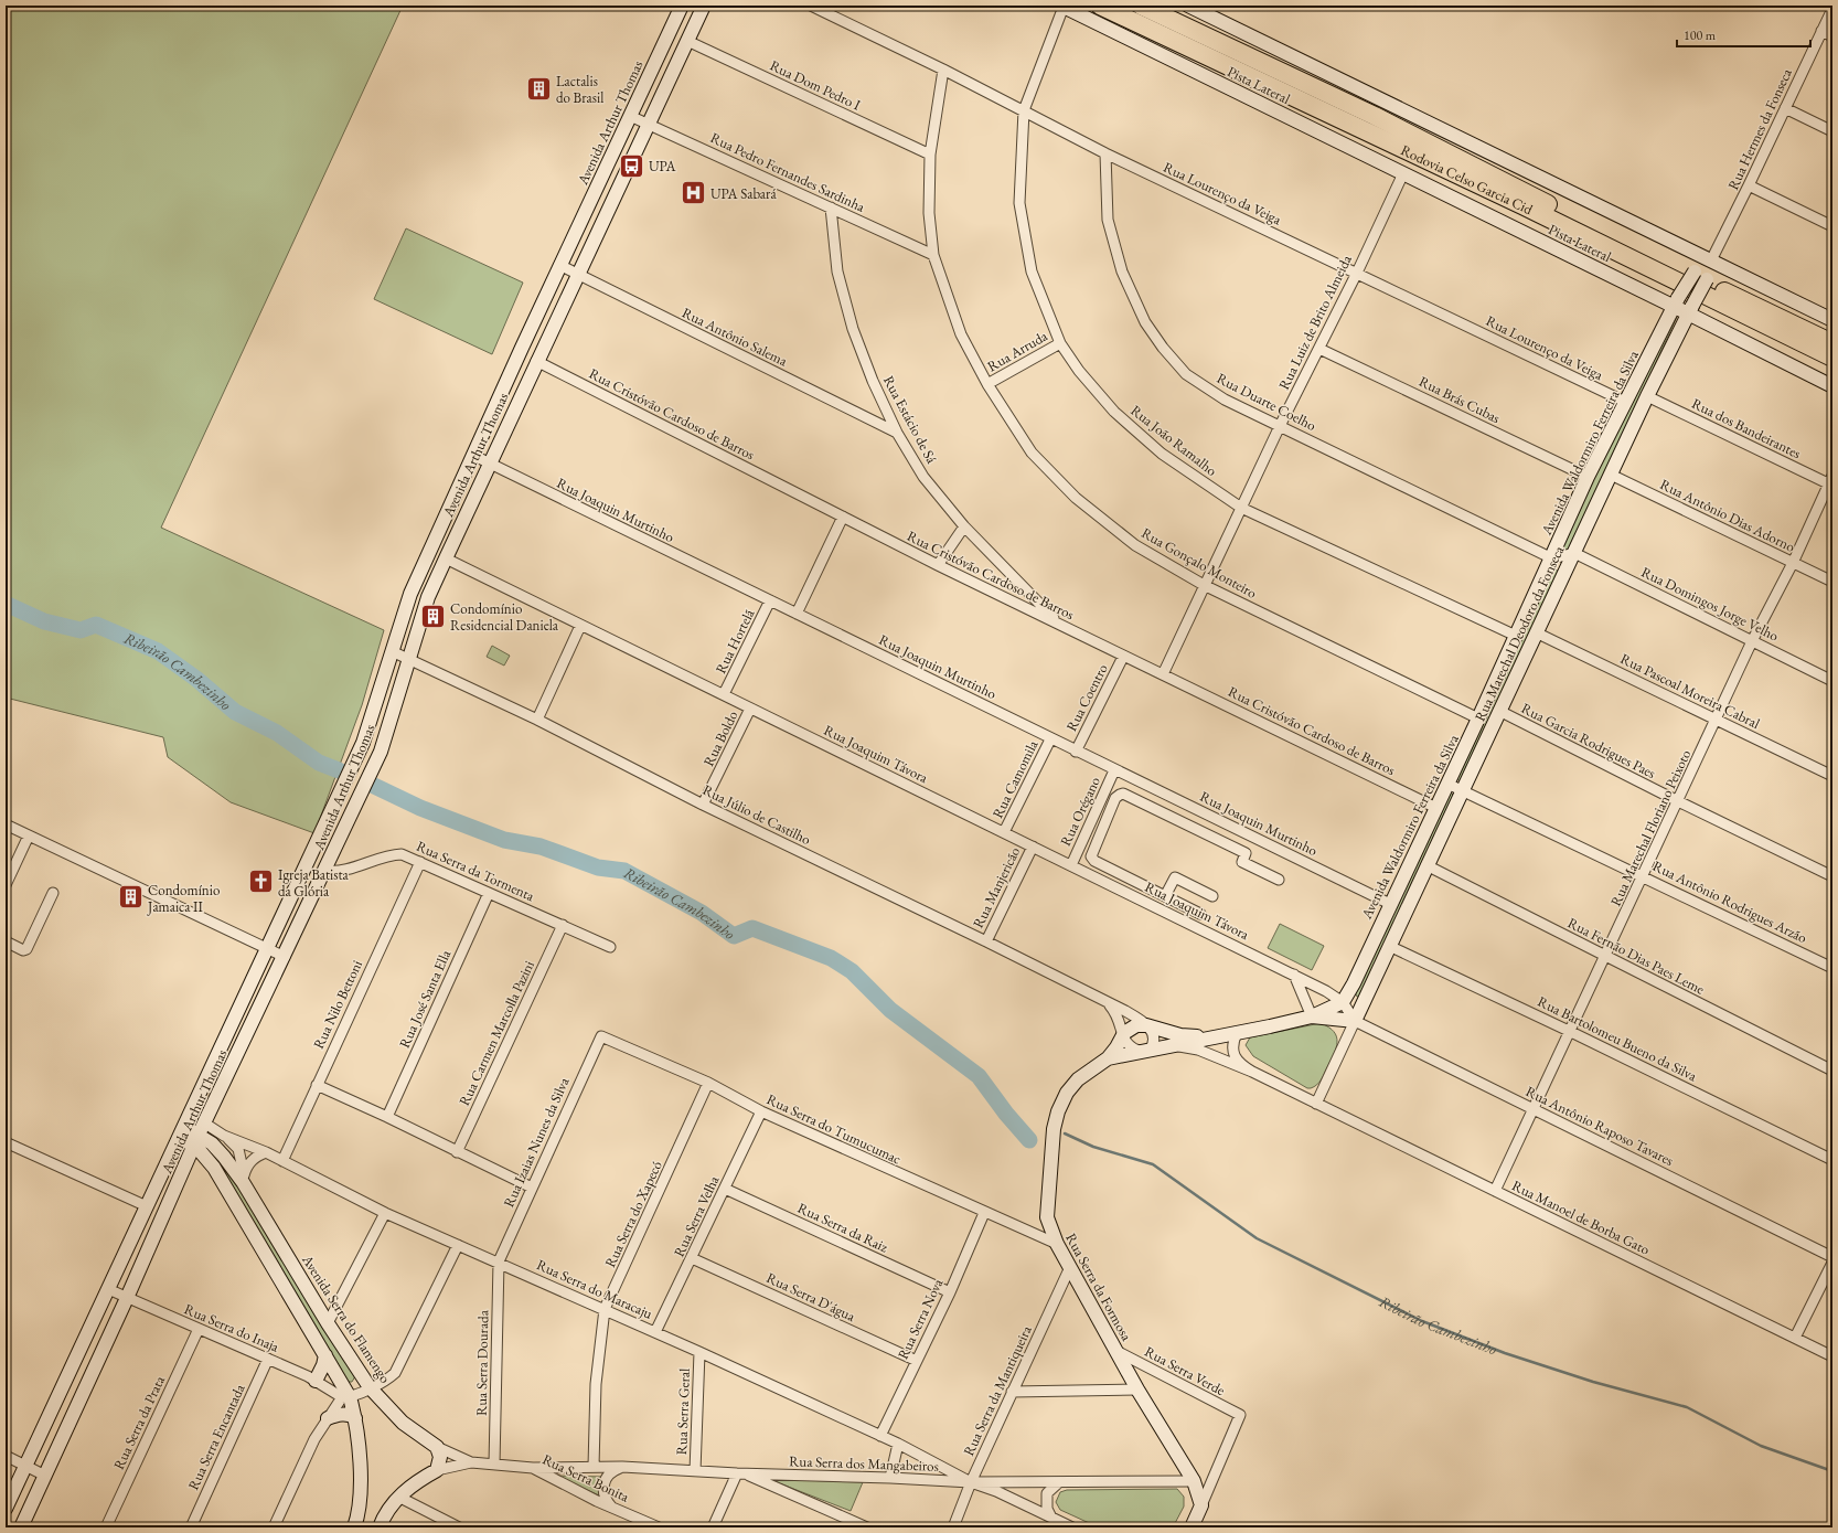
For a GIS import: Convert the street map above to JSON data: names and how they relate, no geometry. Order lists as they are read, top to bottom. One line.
{"streets":{"highway":["Rodovia Celso Garcia Cid"],"street":["Rua Dom Pedro I","Pista Lateral","Avenida Arthur Thomas","Rua Hermes da Fonseca","Rua Pedro Fernandes Sardinha","Rua Lourenço da Veiga","Rua Luiz de Brito Almeida","Rua Antônio Salema","Rua Arruda","Rua Brás Cubas","Rua Duarte Coelho","Rua Cristóvão Cardoso de Barros","Rua Estácio de Sá","Rua dos Bandeirantes","Rua João Ramalho","Avenida Waldormiro Ferreira da Silva","Rua Joaquin Murtinho","Rua Antônio Dias Adorno","Rua Gonçalo Monteiro","Rua Domingos Jorge Velho","Rua Marechal Deodoro da Fonseca","Rua Hortelã","Rua Pascoal Moreira Cabral","Rua Coentro","Rua Boldo","Rua Garcia Rodrigues Paes","Rua Joaquim Távora","Rua Camomila","Rua Orégano","Rua Júlio de Castilho","Rua Marechal Floriano Peixoto","Rua Serra da Tormenta","Rua Manjericão","Rua Antônio Rodrigues Arzão","Rua Fernão Dias Paes Leme","Rua José Santa Ella","Rua Nilo Bettoni","Rua Carmen Marcolla Pazini","Rua Bartolomeu Bueno da Silva","Rua Antônio Raposo Tavares","Rua Serra do Tumucumac","Rua Izaias Nunes da Silva","Rua Serra do Xapecó","Rua Serra Velha","Rua Manoel de Borba Gato","Rua Serra da Raiz","Rua Serra da Formosa","Rua Serra do Maracaju","Rua Serra D'água","Avenida Serra do Flamengo","Rua Serra Nova","Rua Serra do Inaja","Rua Serra Dourada","Rua Serra Verde","Rua Serra da Mantiqueira","Rua Serra Geral","Rua Serra da Prata","Rua Serra Encantada","Rua Serra dos Mangabeiros","Rua Serra Bonita"]},"crossings":[["Rua Dom Pedro I","Avenida Arthur Thomas"],["Rua Dom Pedro I","Rua Gonçalo Monteiro"],["Pista Lateral","Rua Luiz de Brito Almeida"],["Pista Lateral","Rua João Ramalho"],["Pista Lateral","Avenida Waldormiro Ferreira da Silva"],["Pista Lateral","Rua Marechal Deodoro da Fonseca"],["Avenida Arthur Thomas","Rua Pedro Fernandes Sardinha"],["Avenida Arthur Thomas","Rua Antônio Salema"],["Avenida Arthur Thomas","Rua Cristóvão Cardoso de Barros"],["Avenida Arthur Thomas","Rua Joaquin Murtinho"],["Avenida Arthur Thomas","Rua Joaquim Távora"],["Avenida Arthur Thomas","Rua Júlio de Castilho"],["Avenida Arthur Thomas","Rua Serra da Tormenta"],["Avenida Arthur Thomas","Rua Serra do Maracaju"],["Avenida Arthur Thomas","Avenida Serra do Flamengo"],["Avenida Arthur Thomas","Rua Serra do Inaja"],["Rua Hermes da Fonseca","Avenida Waldormiro Ferreira da Silva"],["Rua Pedro Fernandes Sardinha","Rua Estácio de Sá"],["Rua Pedro Fernandes Sardinha","Rua Gonçalo Monteiro"],["Rua Lourenço da Veiga","Rua Luiz de Brito Almeida"],["Rua Lourenço da Veiga","Rua Duarte Coelho"],["Rua Lourenço da Veiga","Rua João Ramalho"],["Rua Lourenço da Veiga","Avenida Waldormiro Ferreira da Silva"],["Rua Lourenço da Veiga","Rua Gonçalo Monteiro"],["Rua Luiz de Brito Almeida","Rua Brás Cubas"],["Rua Luiz de Brito Almeida","Rua Duarte Coelho"],["Rua Luiz de Brito Almeida","Rua Cristóvão Cardoso de Barros"],["Rua Luiz de Brito Almeida","Rua João Ramalho"],["Rua Luiz de Brito Almeida","Rua Gonçalo Monteiro"],["Rua Antônio Salema","Rua Estácio de Sá"],["Rua Arruda","Rua João Ramalho"],["Rua Arruda","Rua Gonçalo Monteiro"],["Rua Brás Cubas","Avenida Waldormiro Ferreira da Silva"],["Rua Duarte Coelho","Avenida Waldormiro Ferreira da Silva"],["Rua Cristóvão Cardoso de Barros","Rua Estácio de Sá"],["Rua Cristóvão Cardoso de Barros","Avenida Waldormiro Ferreira da Silva"],["Rua Cristóvão Cardoso de Barros","Rua Coentro"],["Rua dos Bandeirantes","Rua Marechal Deodoro da Fonseca"],["Rua dos Bandeirantes","Rua Marechal Floriano Peixoto"],["Rua João Ramalho","Avenida Waldormiro Ferreira da Silva"],["Avenida Waldormiro Ferreira da Silva","Rua Joaquin Murtinho"],["Avenida Waldormiro Ferreira da Silva","Rua Gonçalo Monteiro"],["Avenida Waldormiro Ferreira da Silva","Rua Marechal Deodoro da Fonseca"],["Avenida Waldormiro Ferreira da Silva","Rua Joaquim Távora"],["Avenida Waldormiro Ferreira da Silva","Rua Antônio Rodrigues Arzão"],["Avenida Waldormiro Ferreira da Silva","Rua Serra da Formosa"],["Rua Joaquin Murtinho","Rua Hortelã"],["Rua Joaquin Murtinho","Rua Coentro"],["Rua Joaquin Murtinho","Rua Camomila"],["Rua Joaquin Murtinho","Rua Orégano"],["Rua Antônio Dias Adorno","Rua Marechal Deodoro da Fonseca"],["Rua Antônio Dias Adorno","Rua Marechal Floriano Peixoto"],["Rua Domingos Jorge Velho","Rua Marechal Deodoro da Fonseca"],["Rua Domingos Jorge Velho","Rua Marechal Floriano Peixoto"],["Rua Marechal Deodoro da Fonseca","Rua Pascoal Moreira Cabral"],["Rua Marechal Deodoro da Fonseca","Rua Garcia Rodrigues Paes"],["Rua Marechal Deodoro da Fonseca","Rua Joaquim Távora"],["Rua Marechal Deodoro da Fonseca","Rua Antônio Rodrigues Arzão"],["Rua Marechal Deodoro da Fonseca","Rua Fernão Dias Paes Leme"],["Rua Marechal Deodoro da Fonseca","Rua Bartolomeu Bueno da Silva"],["Rua Marechal Deodoro da Fonseca","Rua Antônio Raposo Tavares"],["Rua Marechal Deodoro da Fonseca","Rua Serra da Formosa"],["Rua Hortelã","Rua Joaquim Távora"],["Rua Pascoal Moreira Cabral","Rua Marechal Floriano Peixoto"],["Rua Boldo","Rua Joaquim Távora"],["Rua Boldo","Rua Júlio de Castilho"],["Rua Garcia Rodrigues Paes","Rua Marechal Floriano Peixoto"],["Rua Joaquim Távora","Rua Camomila"],["Rua Joaquim Távora","Rua Orégano"],["Rua Joaquim Távora","Rua Manjericão"],["Rua Joaquim Távora","Rua Antônio Raposo Tavares"],["Rua Joaquim Távora","Rua Serra da Formosa"],["Rua Júlio de Castilho","Rua Manjericão"],["Rua Júlio de Castilho","Rua Serra da Formosa"],["Rua Marechal Floriano Peixoto","Rua Antônio Rodrigues Arzão"],["Rua Marechal Floriano Peixoto","Rua Fernão Dias Paes Leme"],["Rua Marechal Floriano Peixoto","Rua Bartolomeu Bueno da Silva"],["Rua Marechal Floriano Peixoto","Rua Antônio Raposo Tavares"],["Rua Marechal Floriano Peixoto","Rua Manoel de Borba Gato"],["Rua Serra da Tormenta","Rua José Santa Ella"],["Rua Serra da Tormenta","Rua Nilo Bettoni"],["Rua Serra da Tormenta","Rua Carmen Marcolla Pazini"],["Rua Nilo Bettoni","Rua Serra do Maracaju"],["Rua Antônio Raposo Tavares","Rua Serra da Formosa"],["Rua Serra do Tumucumac","Rua Izaias Nunes da Silva"],["Rua Serra do Tumucumac","Rua Serra do Xapecó"],["Rua Serra do Tumucumac","Rua Serra Velha"],["Rua Serra do Tumucumac","Rua Serra da Formosa"],["Rua Serra do Tumucumac","Rua Serra Nova"],["Rua Izaias Nunes da Silva","Rua Serra do Maracaju"],["Rua Izaias Nunes da Silva","Rua Serra Dourada"],["Rua Serra do Xapecó","Rua Serra do Maracaju"],["Rua Serra do Xapecó","Rua Serra dos Mangabeiros"],["Rua Serra Velha","Rua Serra da Raiz"],["Rua Serra Velha","Rua Serra do Maracaju"],["Rua Serra Velha","Rua Serra D'água"],["Rua Serra da Raiz","Rua Serra Nova"],["Rua Serra da Formosa","Rua Serra Verde"],["Rua Serra da Formosa","Rua Serra da Mantiqueira"],["Rua Serra da Formosa","Rua Serra dos Mangabeiros"],["Rua Serra do Maracaju","Avenida Serra do Flamengo"],["Rua Serra do Maracaju","Rua Serra Nova"],["Rua Serra do Maracaju","Rua Serra Dourada"],["Rua Serra do Maracaju","Rua Serra da Mantiqueira"],["Rua Serra do Maracaju","Rua Serra Geral"],["Rua Serra do Maracaju","Rua Serra dos Mangabeiros"],["Rua Serra D'água","Rua Serra Nova"],["Avenida Serra do Flamengo","Rua Serra Bonita"],["Rua Serra do Inaja","Rua Serra da Prata"],["Rua Serra do Inaja","Rua Serra Encantada"],["Rua Serra Dourada","Rua Serra Bonita"],["Rua Serra da Mantiqueira","Rua Serra dos Mangabeiros"],["Rua Serra Geral","Rua Serra dos Mangabeiros"],["Rua Serra dos Mangabeiros","Rua Serra Bonita"]],"water":["Ribeirão Cambezinho"],"places":{"building":["Lactalis do Brasil","Condomínio Residencial Daniela","Condomínio Jamaica II"],"bus stop":["UPA"],"hospital":["UPA Sabará"],"church":["Igreja Batista da Glória"]},"scale_bar":"100 m"}
